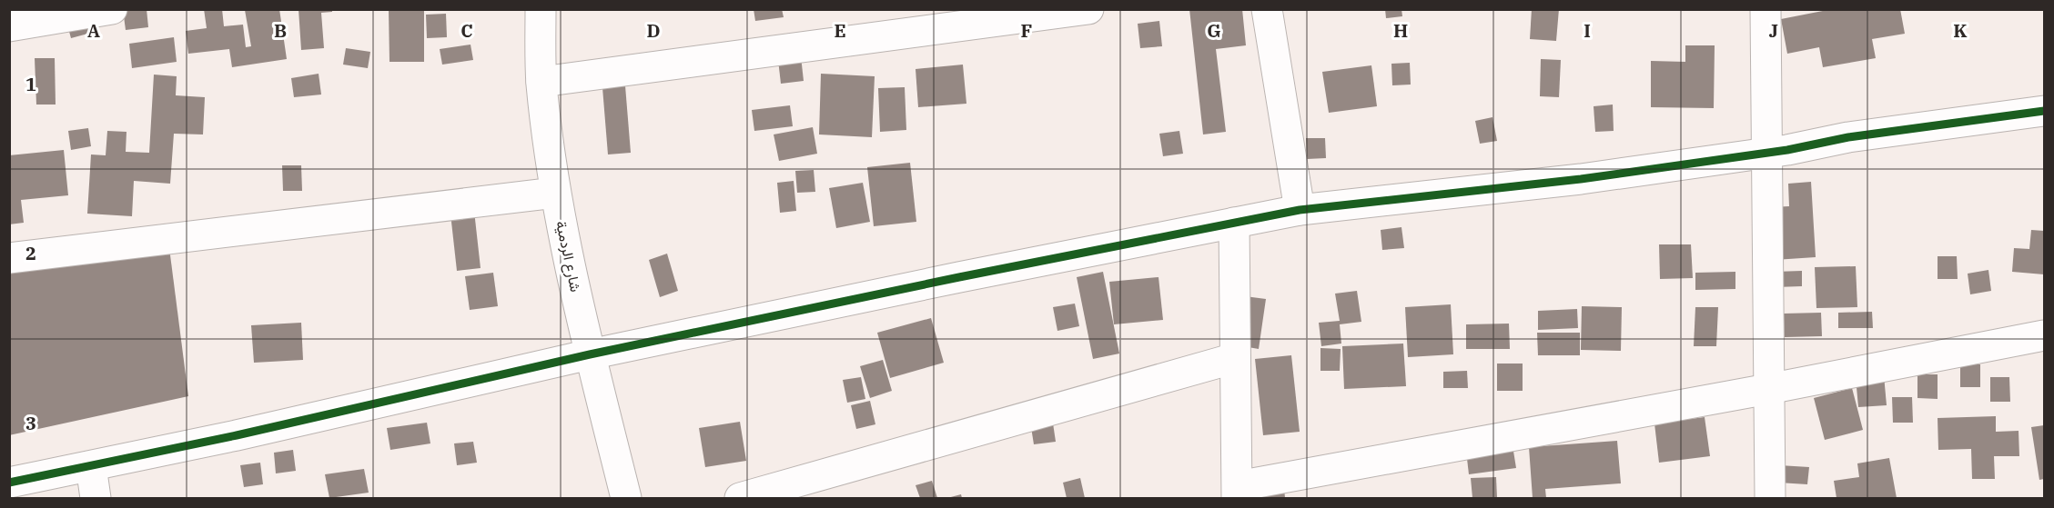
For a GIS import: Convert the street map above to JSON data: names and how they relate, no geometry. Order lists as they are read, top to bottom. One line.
{"streets":{"street":["شارع الردمية"]},"grid":{"columns":["A","B","C","D","E","F","G","H","I","J","K"],"rows":["1","2","3"]}}
